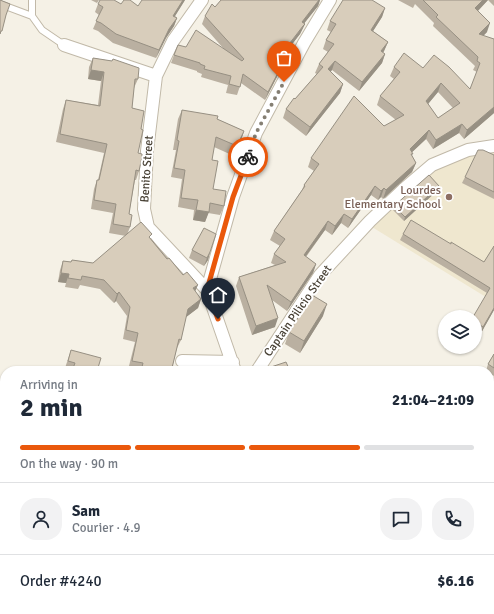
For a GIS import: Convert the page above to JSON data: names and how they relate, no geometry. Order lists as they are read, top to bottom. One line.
{"streets":{"street":["Benito Street","Captain Pilicio Street"]},"places":["Lourdes Elementary School"],"page":{"heading":["2 min","Arriving in","21:04–21:09"],"panel":["Sam","Courier · 4.9","Order #4240","$6.16"],"bar":"On the way · 90 m"}}
